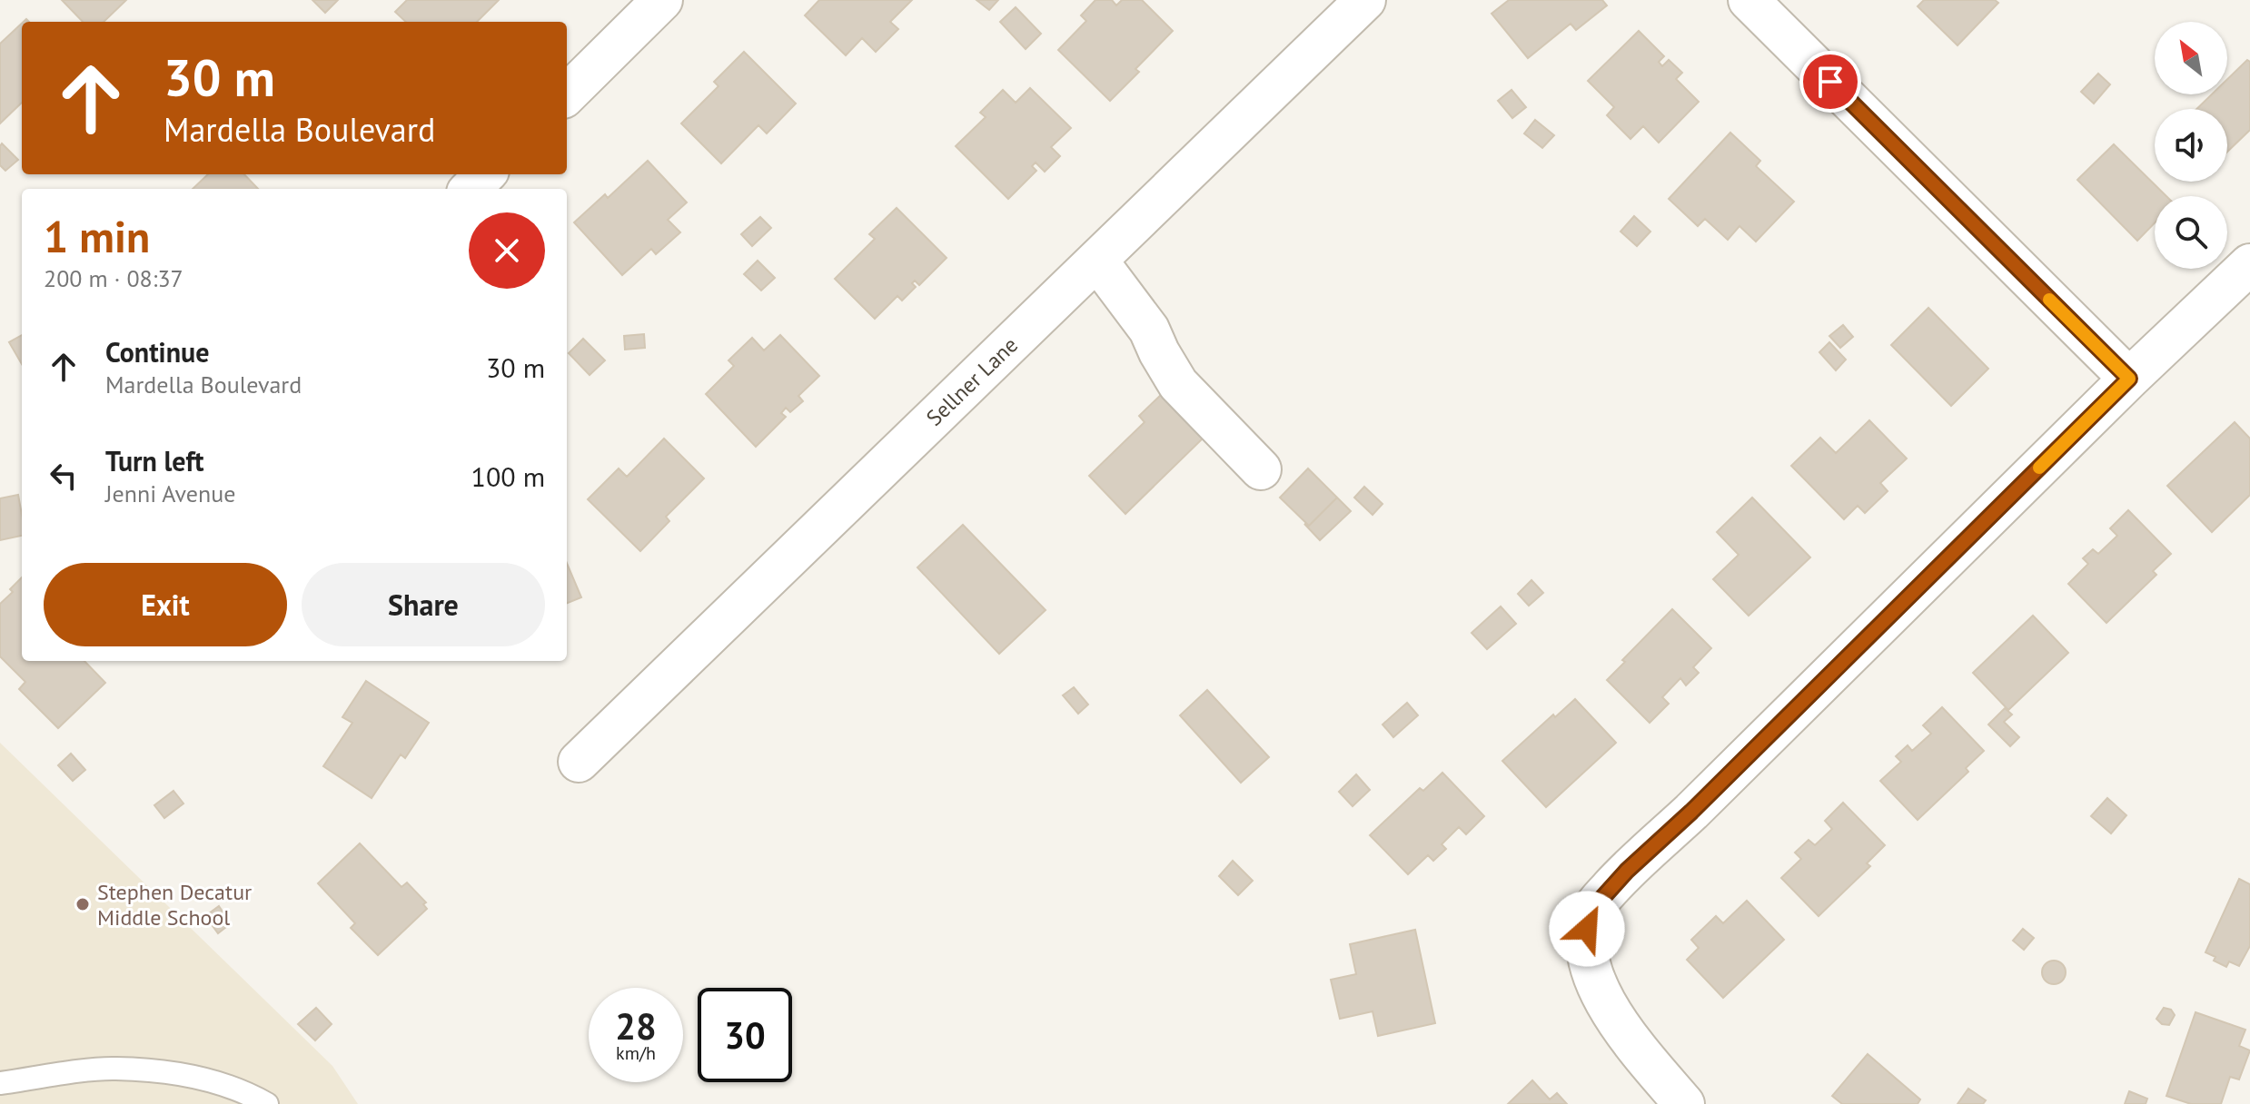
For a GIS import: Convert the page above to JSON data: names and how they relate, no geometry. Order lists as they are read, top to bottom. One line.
{"streets":{"street":["Sellner Lane"]},"places":["Stephen Decatur Middle School"],"north":"top left","page":{"turn":["30 m","Mardella Boulevard"],"heading":["1 min","200 m · 08:37"],"list":[{"name":"Continue","note":"Mardella Boulevard","value":"30 m"},{"name":"Turn left","note":"Jenni Avenue","value":"100 m"}],"buttons":["Exit","Share"],"speed":"28 km/h","limit":"30"}}
